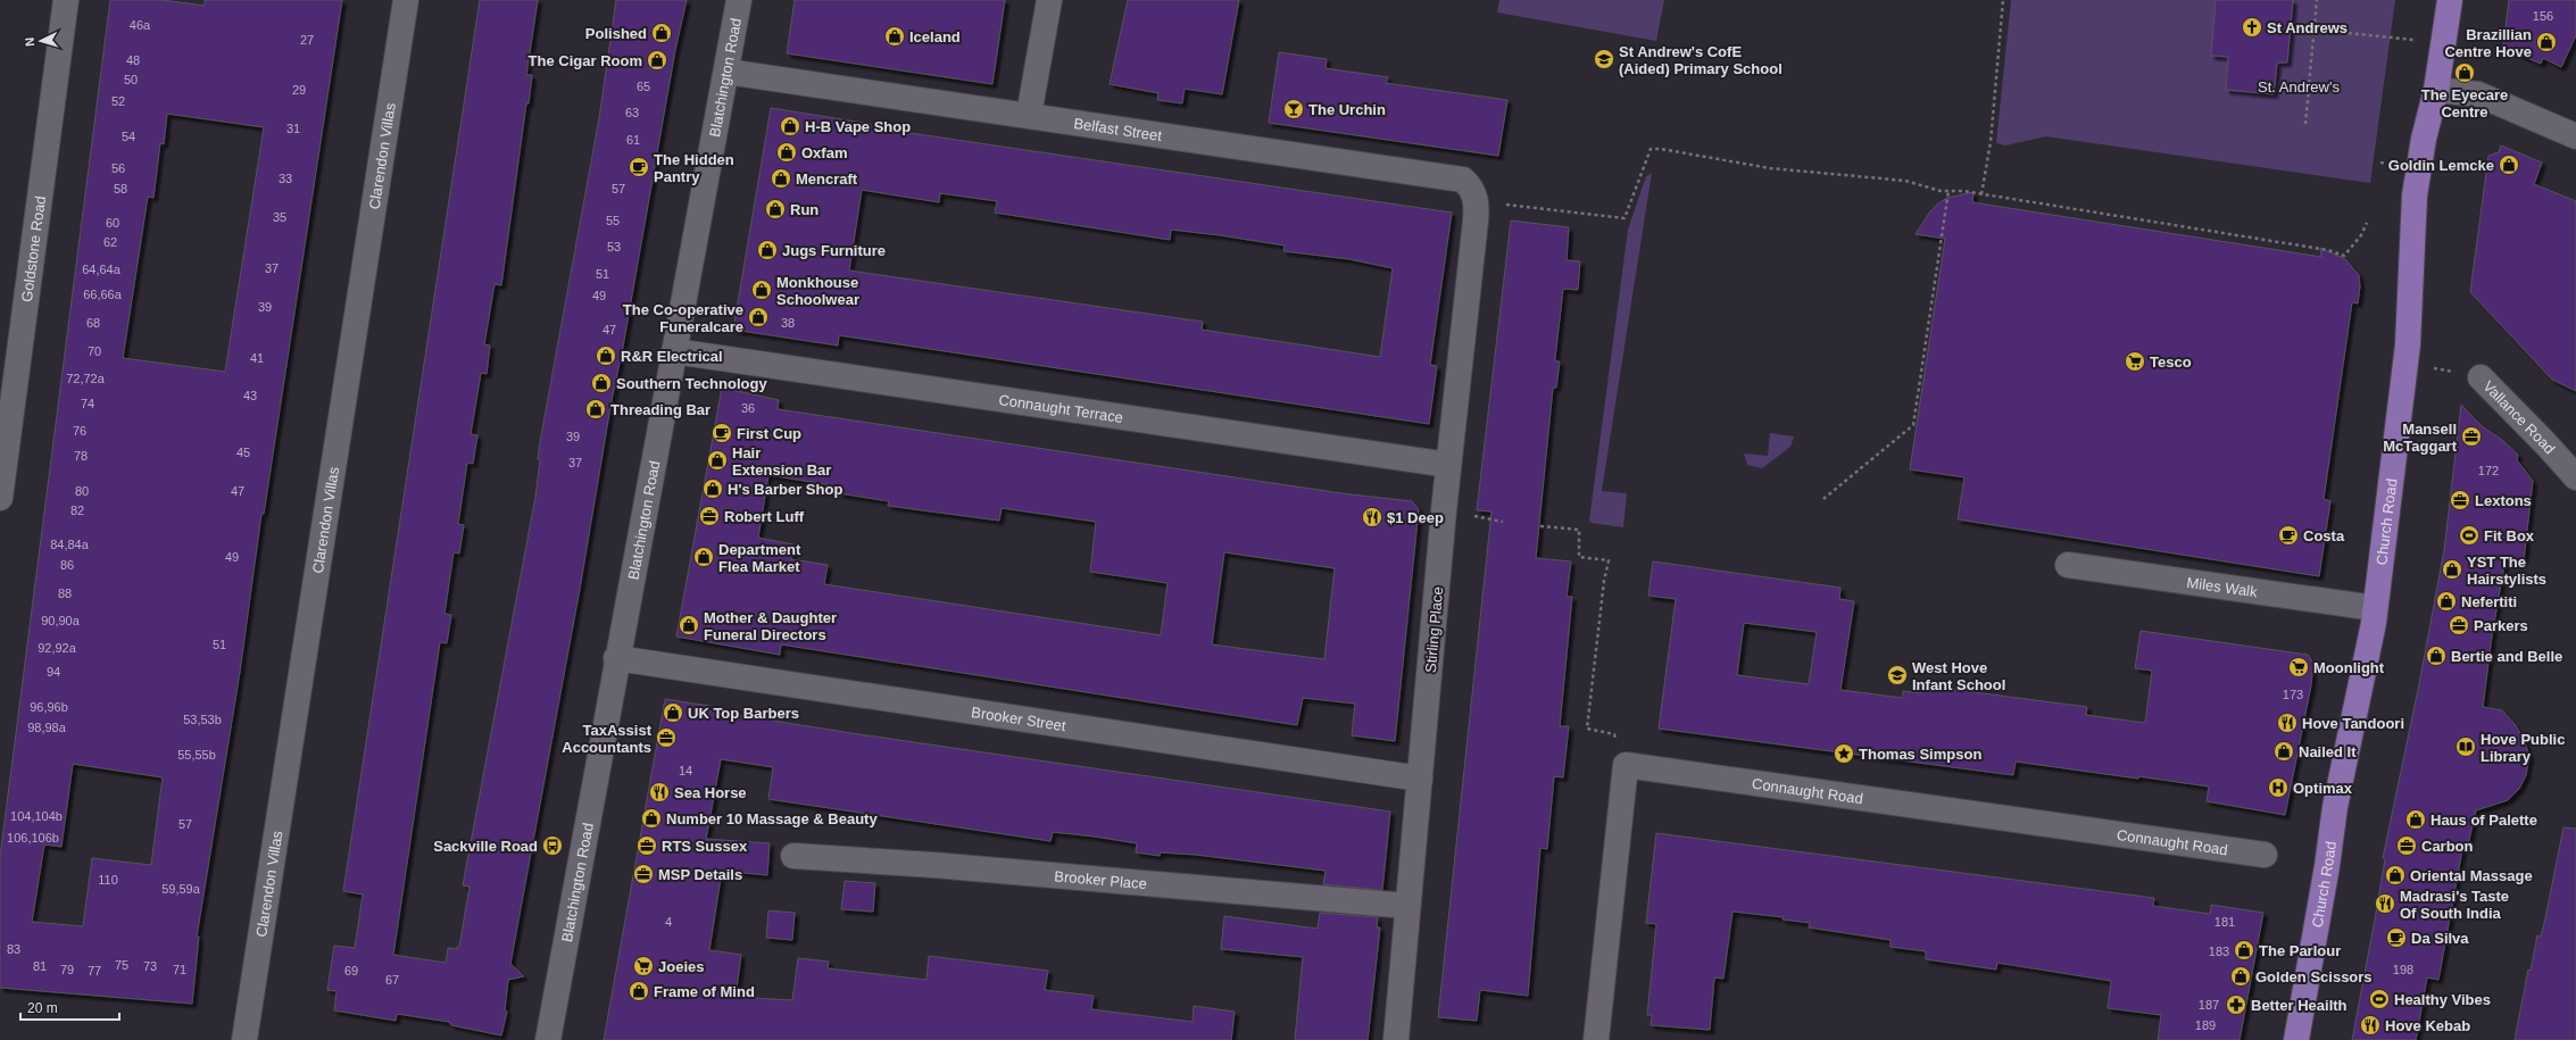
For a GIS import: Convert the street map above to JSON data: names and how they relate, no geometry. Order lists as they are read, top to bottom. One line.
{"streets":{"main road":["Church Road"],"street":["Blatchington Road","Belfast Street","Clarendon Villas","Goldstone Road","Connaught Terrace","Vallance Road","Miles Walk","Stirling Place","Brooker Street","Connaught Road","Brooker Place"]},"crossings":[["Blatchington Road","Belfast Street"],["Blatchington Road","Connaught Terrace"],["Blatchington Road","Brooker Street"],["Belfast Street","Stirling Place"],["Connaught Terrace","Stirling Place"],["Church Road","Miles Walk"],["Stirling Place","Brooker Street"],["Stirling Place","Brooker Place"]],"parks":["St. Andrew's"],"places":{"church":["St Andrews"],"shop":["Polished","Iceland","Brazillian Centre Hove","The Cigar Room","The Eyecare Centre","H-B Vape Shop","Oxfam","Goldin Lemcke","Mencraft","Run","Jugs Furniture","Monkhouse Schoolwear","The Co-operative Funeralcare","R&R Electrical","Southern Technology","Threading Bar","Hair Extension Bar","H's Barber Shop","Department Flea Market","YST The Hairstylists","Nefertiti","Mother & Daughter Funeral Directors","Bertie and Belle","UK Top Barbers","Nailed It","Number 10 Massage & Beauty","Haus of Palette","Oriental Massage","The Parlour","Golden Scissors","Frame of Mind"],"school or university":["St Andrew's CofE (Aided) Primary School","West Hove Infant School"],"bar":["The Urchin"],"cafe":["The Hidden Pantry","First Cup","Costa","Da Silva"],"supermarket":["Tesco","Moonlight","Joeies"],"office":["Mansell McTaggart","Lextons","Robert Luff","Parkers","TaxAssist Accountants","RTS Sussex","Carbon","MSP Details"],"restaurant":["$1 Deep","Hove Tandoori","Sea Horse","Madrasi's Taste Of South India","Hove Kebab"],"sports":["Fit Box","Healthy Vibes"],"library":["Hove Public Library"],"place":["Thomas Simpson"],"hospital":["Optimax"],"bus stop":["Sackville Road"],"pharmacy":["Better Heailth"]},"house_numbers":["156","46a","27","48","50","65","29","52","63","31","54","61","56","33","58","57","35","55","60","62","53","37","64,64a","51","66,66a","49","39","68","38","47","70","41","72,72a","43","74","36","76","39","45","78","37","172","80","47","82","84,84a","49","86","88","90,90a","51","92,92a","94","173","96,96b","53,53b","98,98a","55,55b","14","104,104b","57","106,106b","110","59,59a","4","181","83","183","75","81","73","79","71","198","77","69","67","187","189"],"scale_bar":"20 m","north":"left"}
